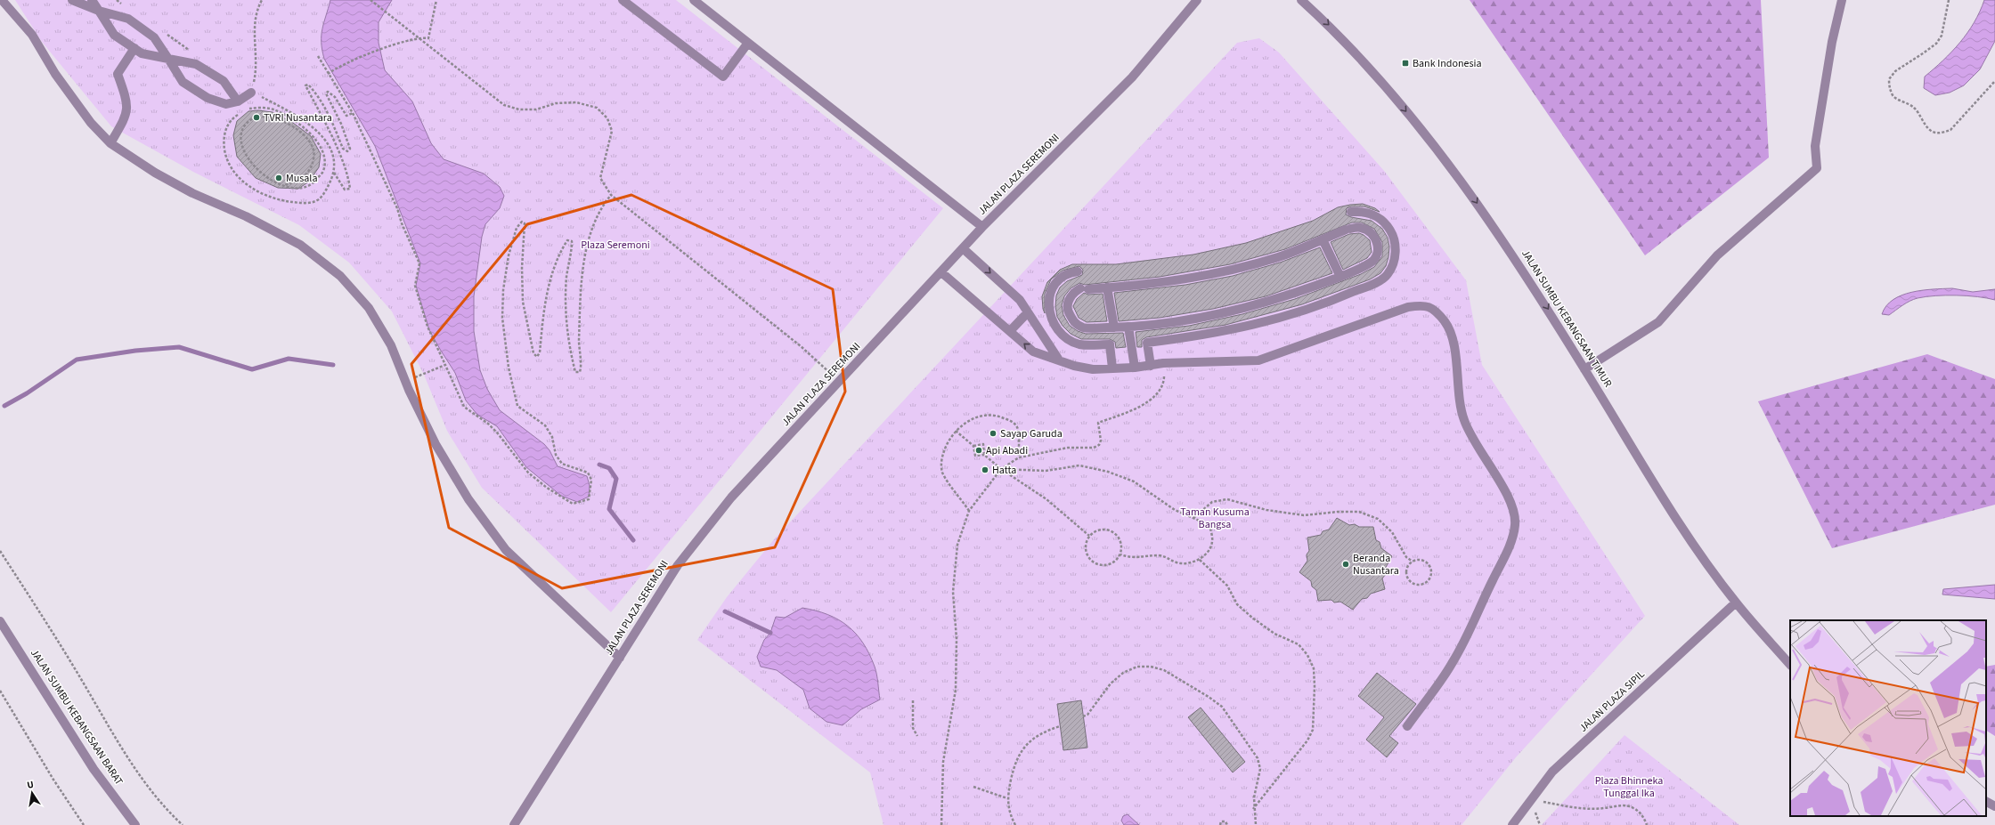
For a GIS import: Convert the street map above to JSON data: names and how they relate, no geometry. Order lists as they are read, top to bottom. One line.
{"streets":{"street":["JALAN PLAZA SEREMONI","JALAN SUMBU KEBANGSAAN TIMUR","JALAN PLAZA SIPIL","JALAN SUMBU KEBANGSAAN BARAT"]},"crossings":[["JALAN SUMBU KEBANGSAAN TIMUR","JALAN PLAZA SIPIL"]],"one_way":["JALAN SUMBU KEBANGSAAN TIMUR"],"parks":["Plaza Seremoni","Taman Kusuma Bangsa","Plaza Bhinneka Tunggal Ika"],"places":{"transit":["Bank Indonesia"],"other":["TVRI Nusantara","Musala","Sayap Garuda","Api Abadi","Hatta","Beranda Nusantara"]},"north":"top"}
